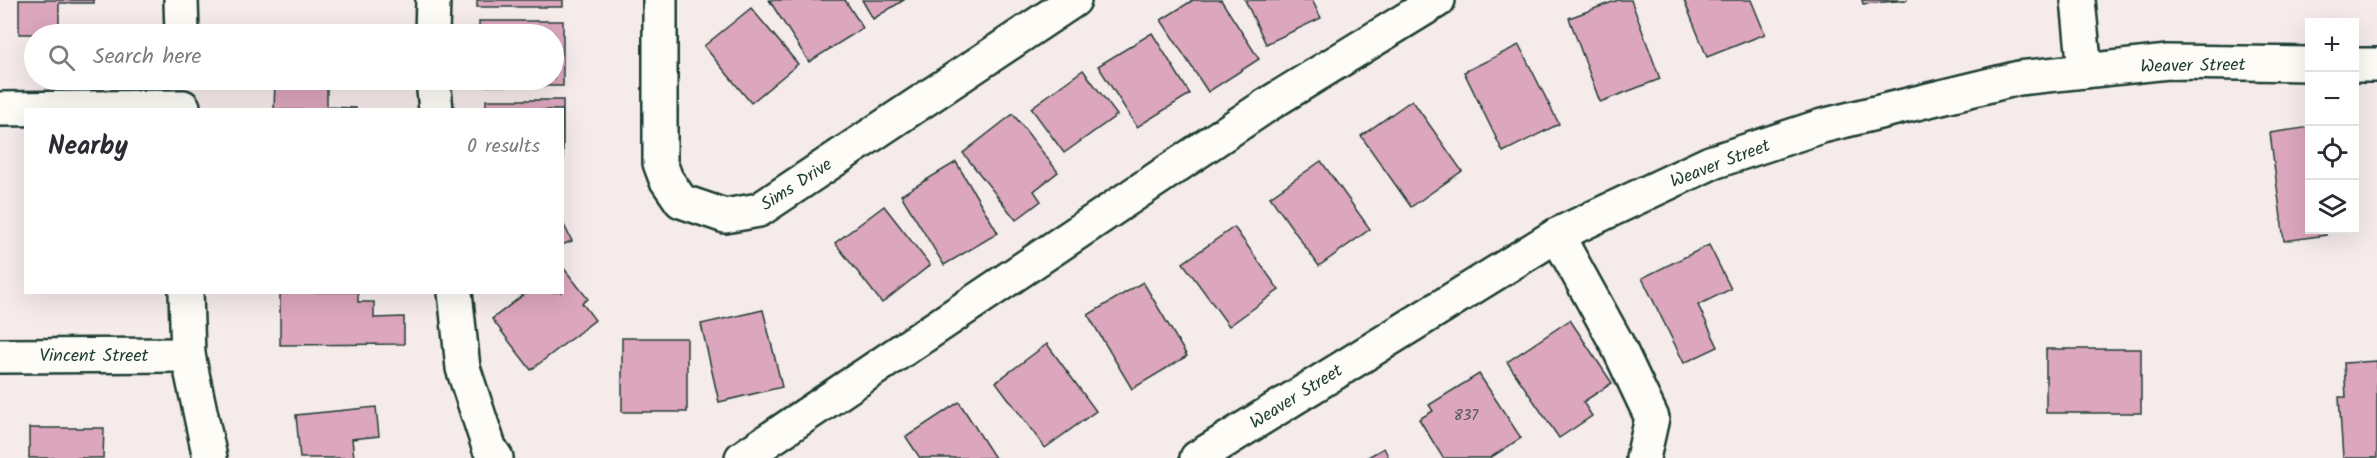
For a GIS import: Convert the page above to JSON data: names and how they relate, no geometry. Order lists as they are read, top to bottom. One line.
{"streets":{"street":["Weaver Street","Sims Drive","Vincent Street"]},"house_numbers":["837"],"page":{"map_buttons":["+","−"],"search":"Search here","heading":["Nearby","0 results"]}}
